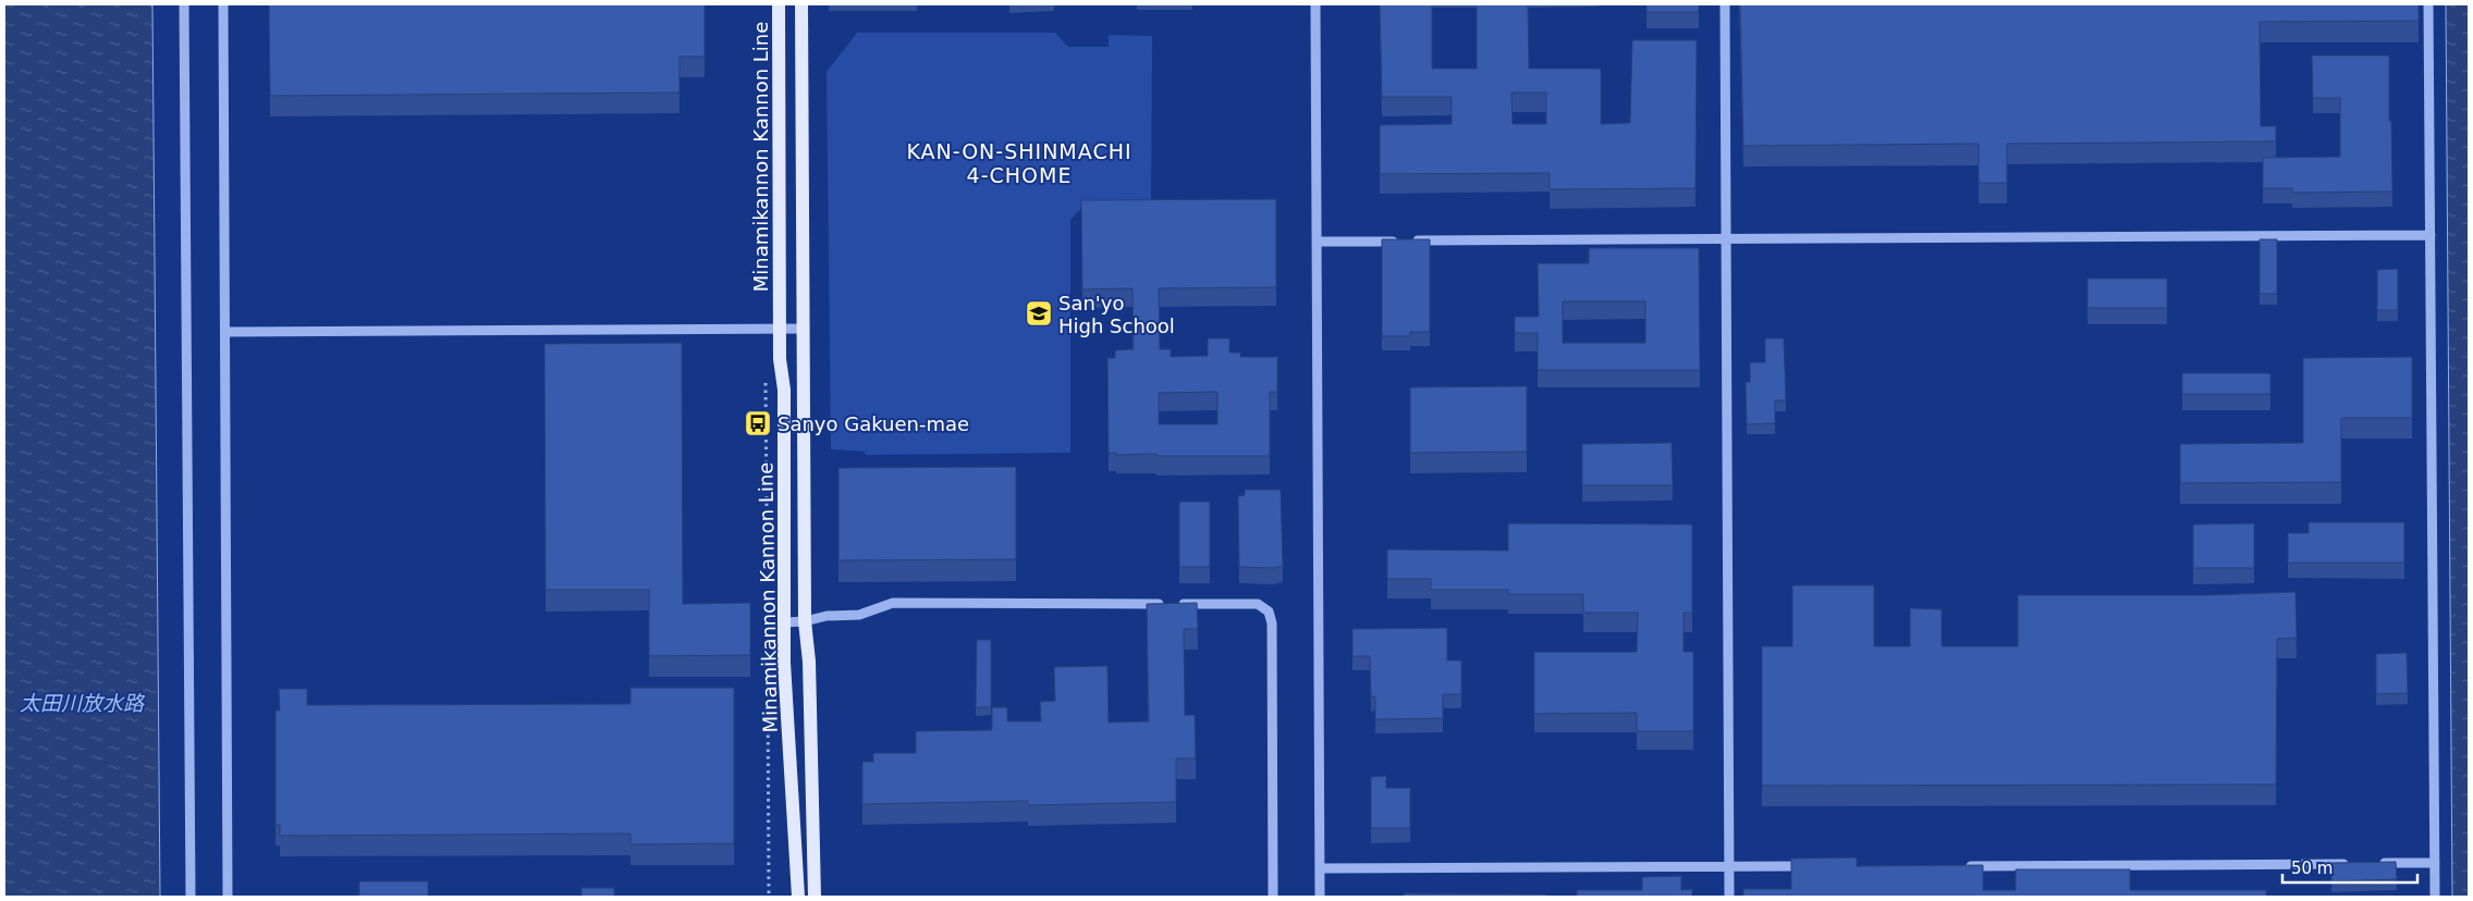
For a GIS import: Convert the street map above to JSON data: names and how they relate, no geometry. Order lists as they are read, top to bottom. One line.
{"streets":{"main road":["Minamikannon Kannon Line"]},"districts":["KAN-ON-SHINMACHI 4-CHOME"],"water":["太田川放水路"],"places":{"school or university":["San'yo High School"],"bus stop":["Sanyo Gakuen-mae"]},"scale_bar":"50 m"}
